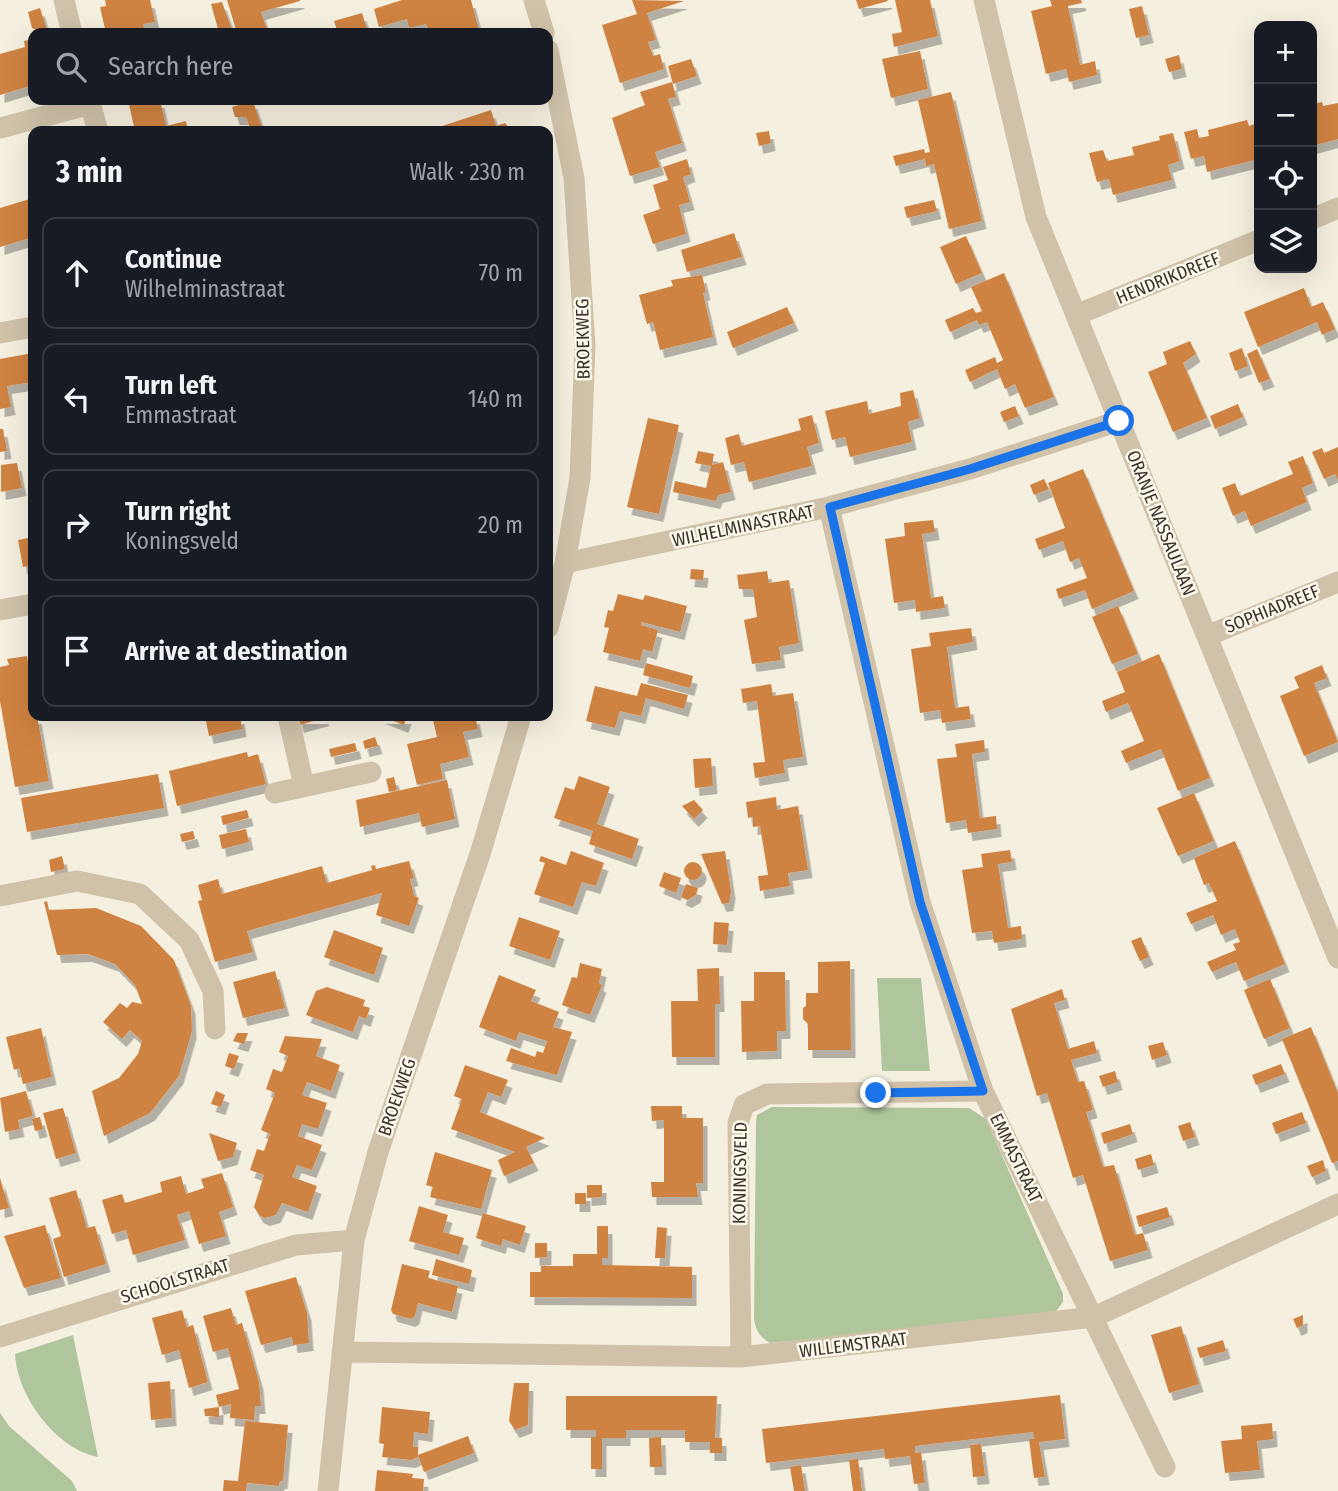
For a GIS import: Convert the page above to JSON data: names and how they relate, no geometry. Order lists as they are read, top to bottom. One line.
{"streets":{"street":["HENDRIKDREEF","BROEKWEG","ORANJE NASSAULAAN","WILHELMINASTRAAT","SOPHIADREEF","EMMASTRAAT","KONINGSVELD","SCHOOLSTRAAT","WILLEMSTRAAT"]},"crossings":[["HENDRIKDREEF","ORANJE NASSAULAAN"],["BROEKWEG","WILHELMINASTRAAT"],["BROEKWEG","SCHOOLSTRAAT"],["BROEKWEG","WILLEMSTRAAT"],["ORANJE NASSAULAAN","WILHELMINASTRAAT"],["ORANJE NASSAULAAN","SOPHIADREEF"],["WILHELMINASTRAAT","EMMASTRAAT"],["EMMASTRAAT","KONINGSVELD"],["EMMASTRAAT","WILLEMSTRAAT"],["KONINGSVELD","WILLEMSTRAAT"]],"page":{"map_buttons":["+","−"],"search":"Search here","heading":["3 min","Walk · 230 m"],"list":[["Continue","Wilhelminastraat","70 m"],["Turn left","Emmastraat","140 m"],["Turn right","Koningsveld","20 m"],"Arrive at destination"]}}
